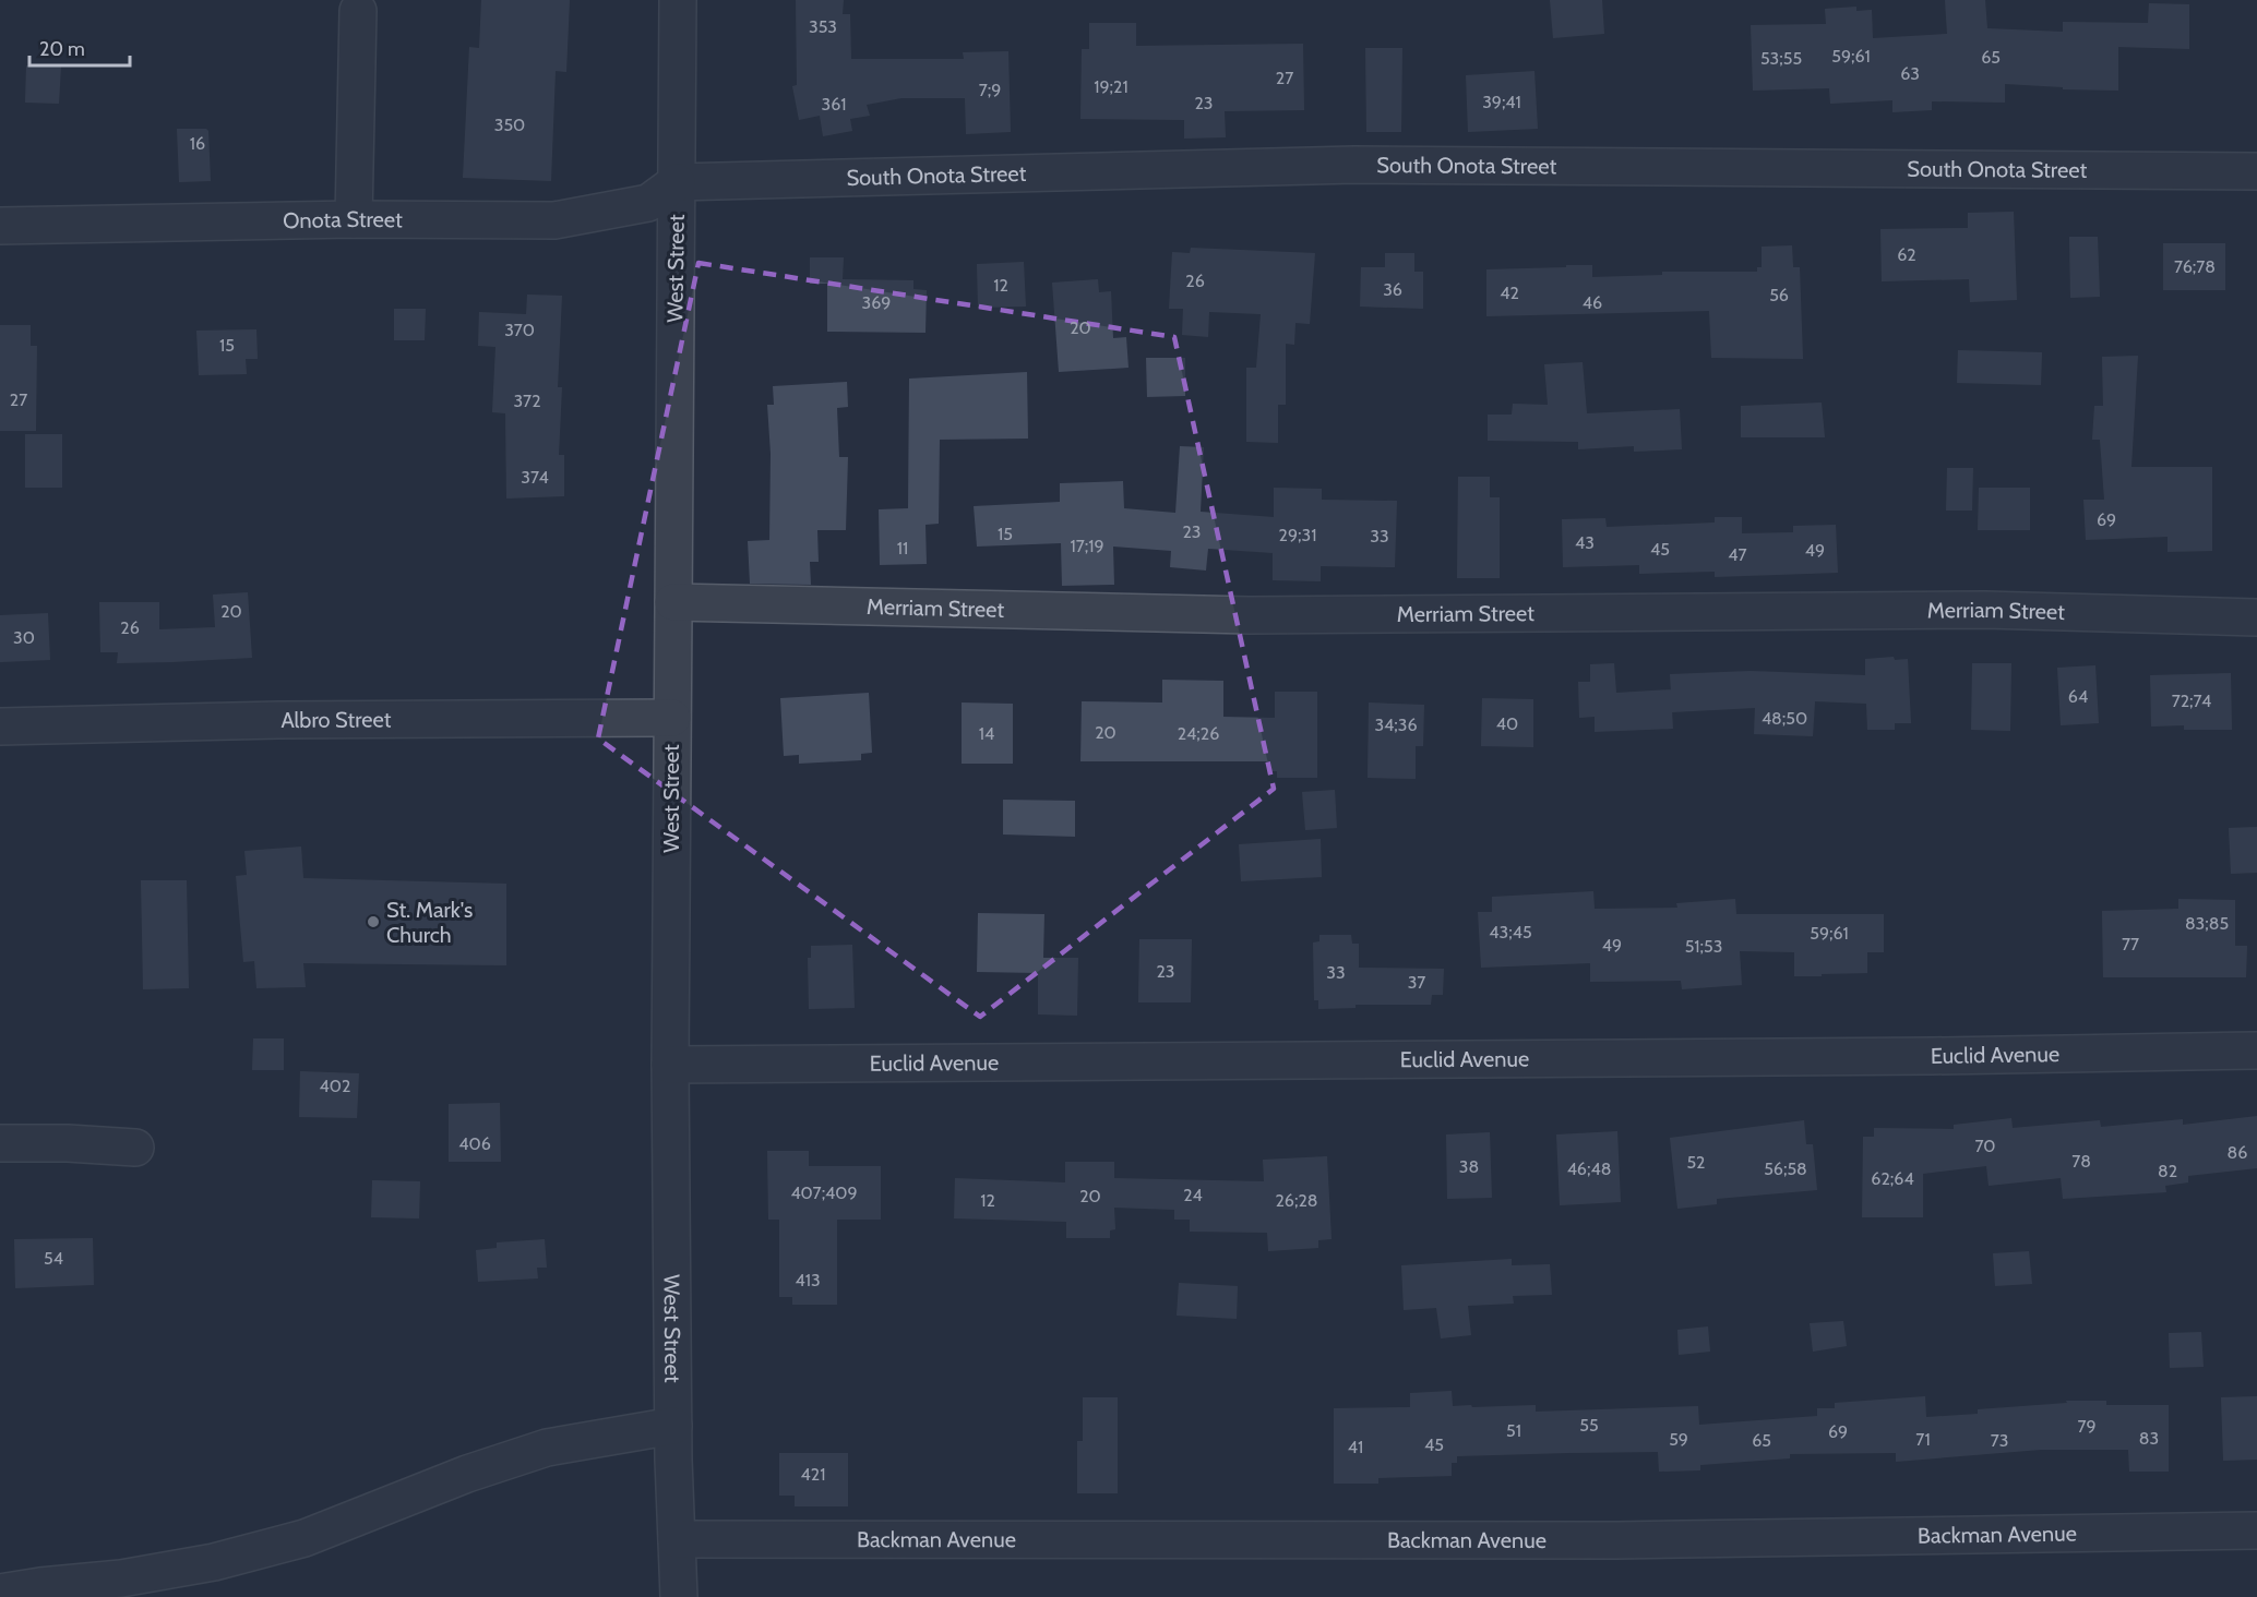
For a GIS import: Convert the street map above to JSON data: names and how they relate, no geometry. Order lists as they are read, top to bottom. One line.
{"streets":{"street":["South Onota Street","Onota Street","West Street","Merriam Street","Albro Street","Euclid Avenue","Backman Avenue"]},"crossings":[["South Onota Street","Onota Street"],["South Onota Street","West Street"],["Onota Street","West Street"],["West Street","Merriam Street"],["West Street","Albro Street"],["West Street","Euclid Avenue"],["West Street","Backman Avenue"]],"places":["St. Mark's Church"],"house_numbers":["353","59;61","65","53;55","63","27","19;21","7;9","39;41","23","361","350","16","62","76;78","26","12","36","42","56","369","46","20","370","15","27","372","374","69","23","15","29;31","33","43","17;19","11","45","49","47","20","26","30","64","72;74","48;50","40","34;36","20","14","24;26","83;85","43;45","59;61","77","49","51;53","23","33","37","402","406","70","86","78","52","38","46;48","56;58","82","62;64","407;409","24","20","12","26;28","54","413","55","79","51","69","83","59","71","65","73","45","41","421"],"scale_bar":"20 m"}
